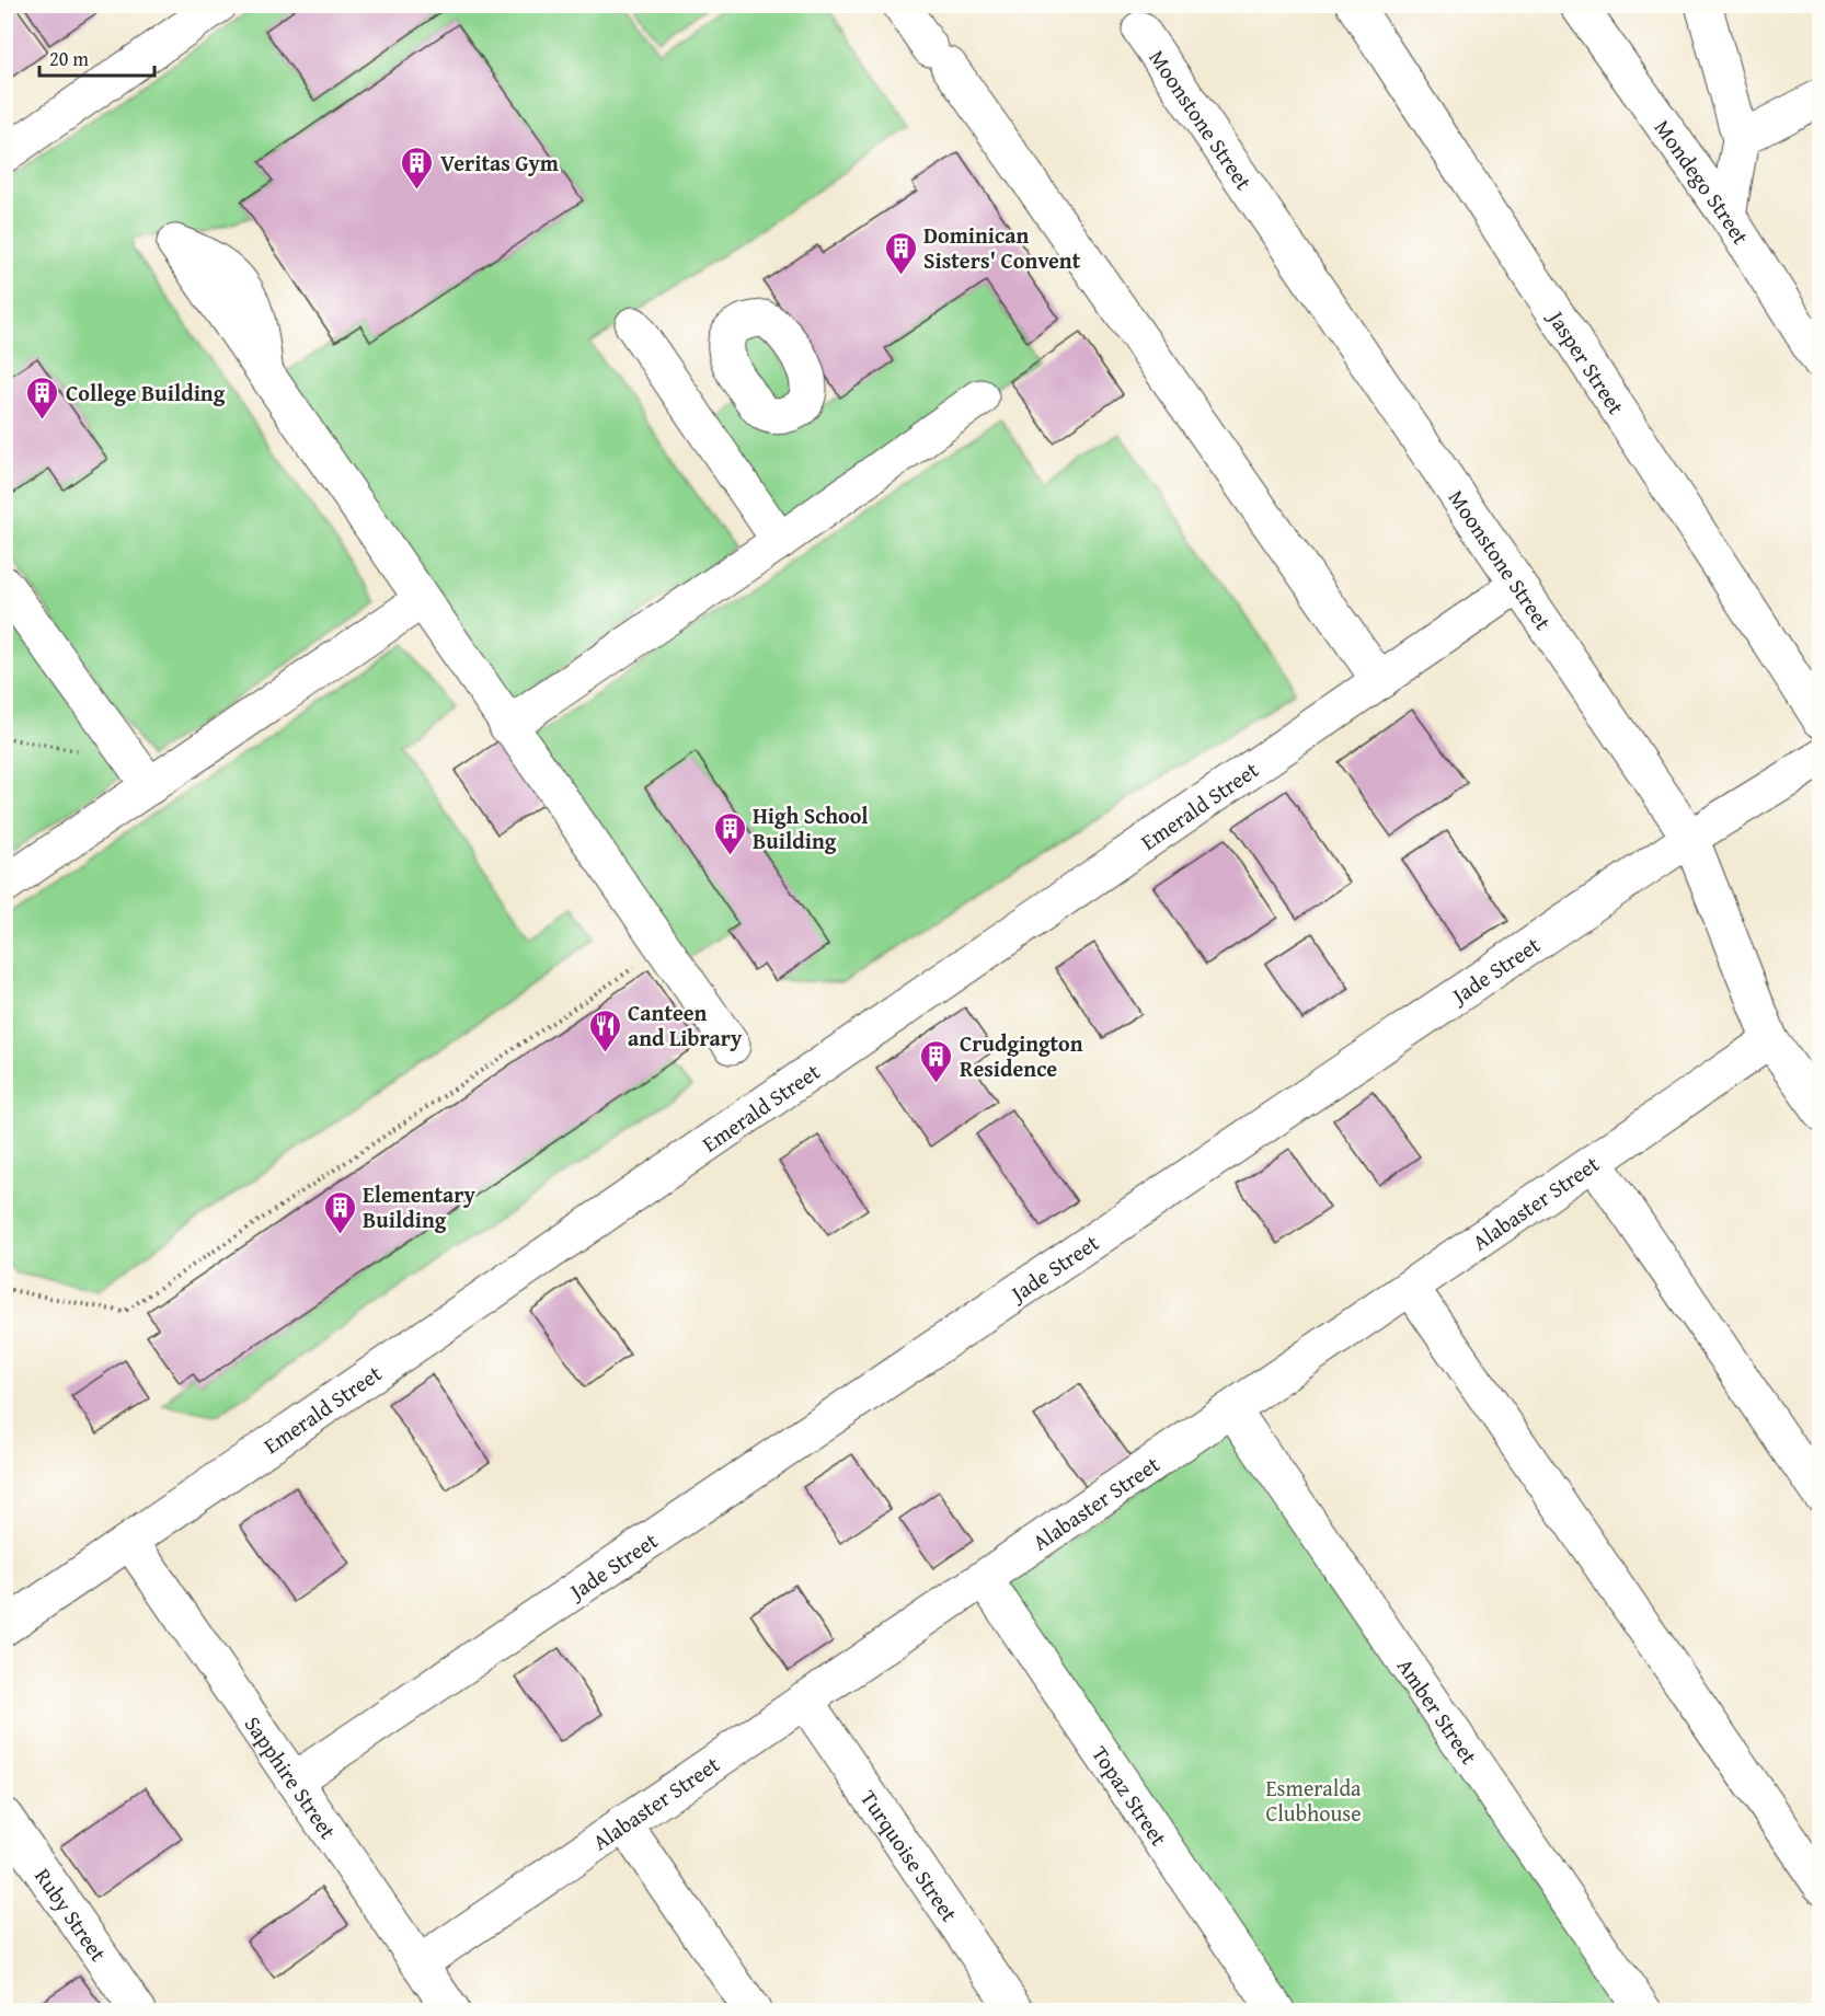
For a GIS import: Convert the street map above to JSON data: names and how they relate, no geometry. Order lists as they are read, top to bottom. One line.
{"streets":{"street":["Moonstone Street","Mondego Street","Jasper Street","Emerald Street","Jade Street","Alabaster Street","Amber Street","Sapphire Street","Topaz Street","Turquoise Street","Ruby Street"]},"crossings":[["Moonstone Street","Emerald Street"],["Moonstone Street","Jade Street"],["Moonstone Street","Alabaster Street"],["Emerald Street","Sapphire Street"],["Jade Street","Sapphire Street"],["Alabaster Street","Amber Street"],["Alabaster Street","Sapphire Street"],["Alabaster Street","Topaz Street"],["Alabaster Street","Turquoise Street"]],"parks":["Esmeralda Clubhouse"],"places":{"building":["Veritas Gym","Dominican Sisters' Convent","College Building","High School Building","Crudgington Residence","Elementary Building"],"restaurant":["Canteen and Library"]},"scale_bar":"20 m"}
